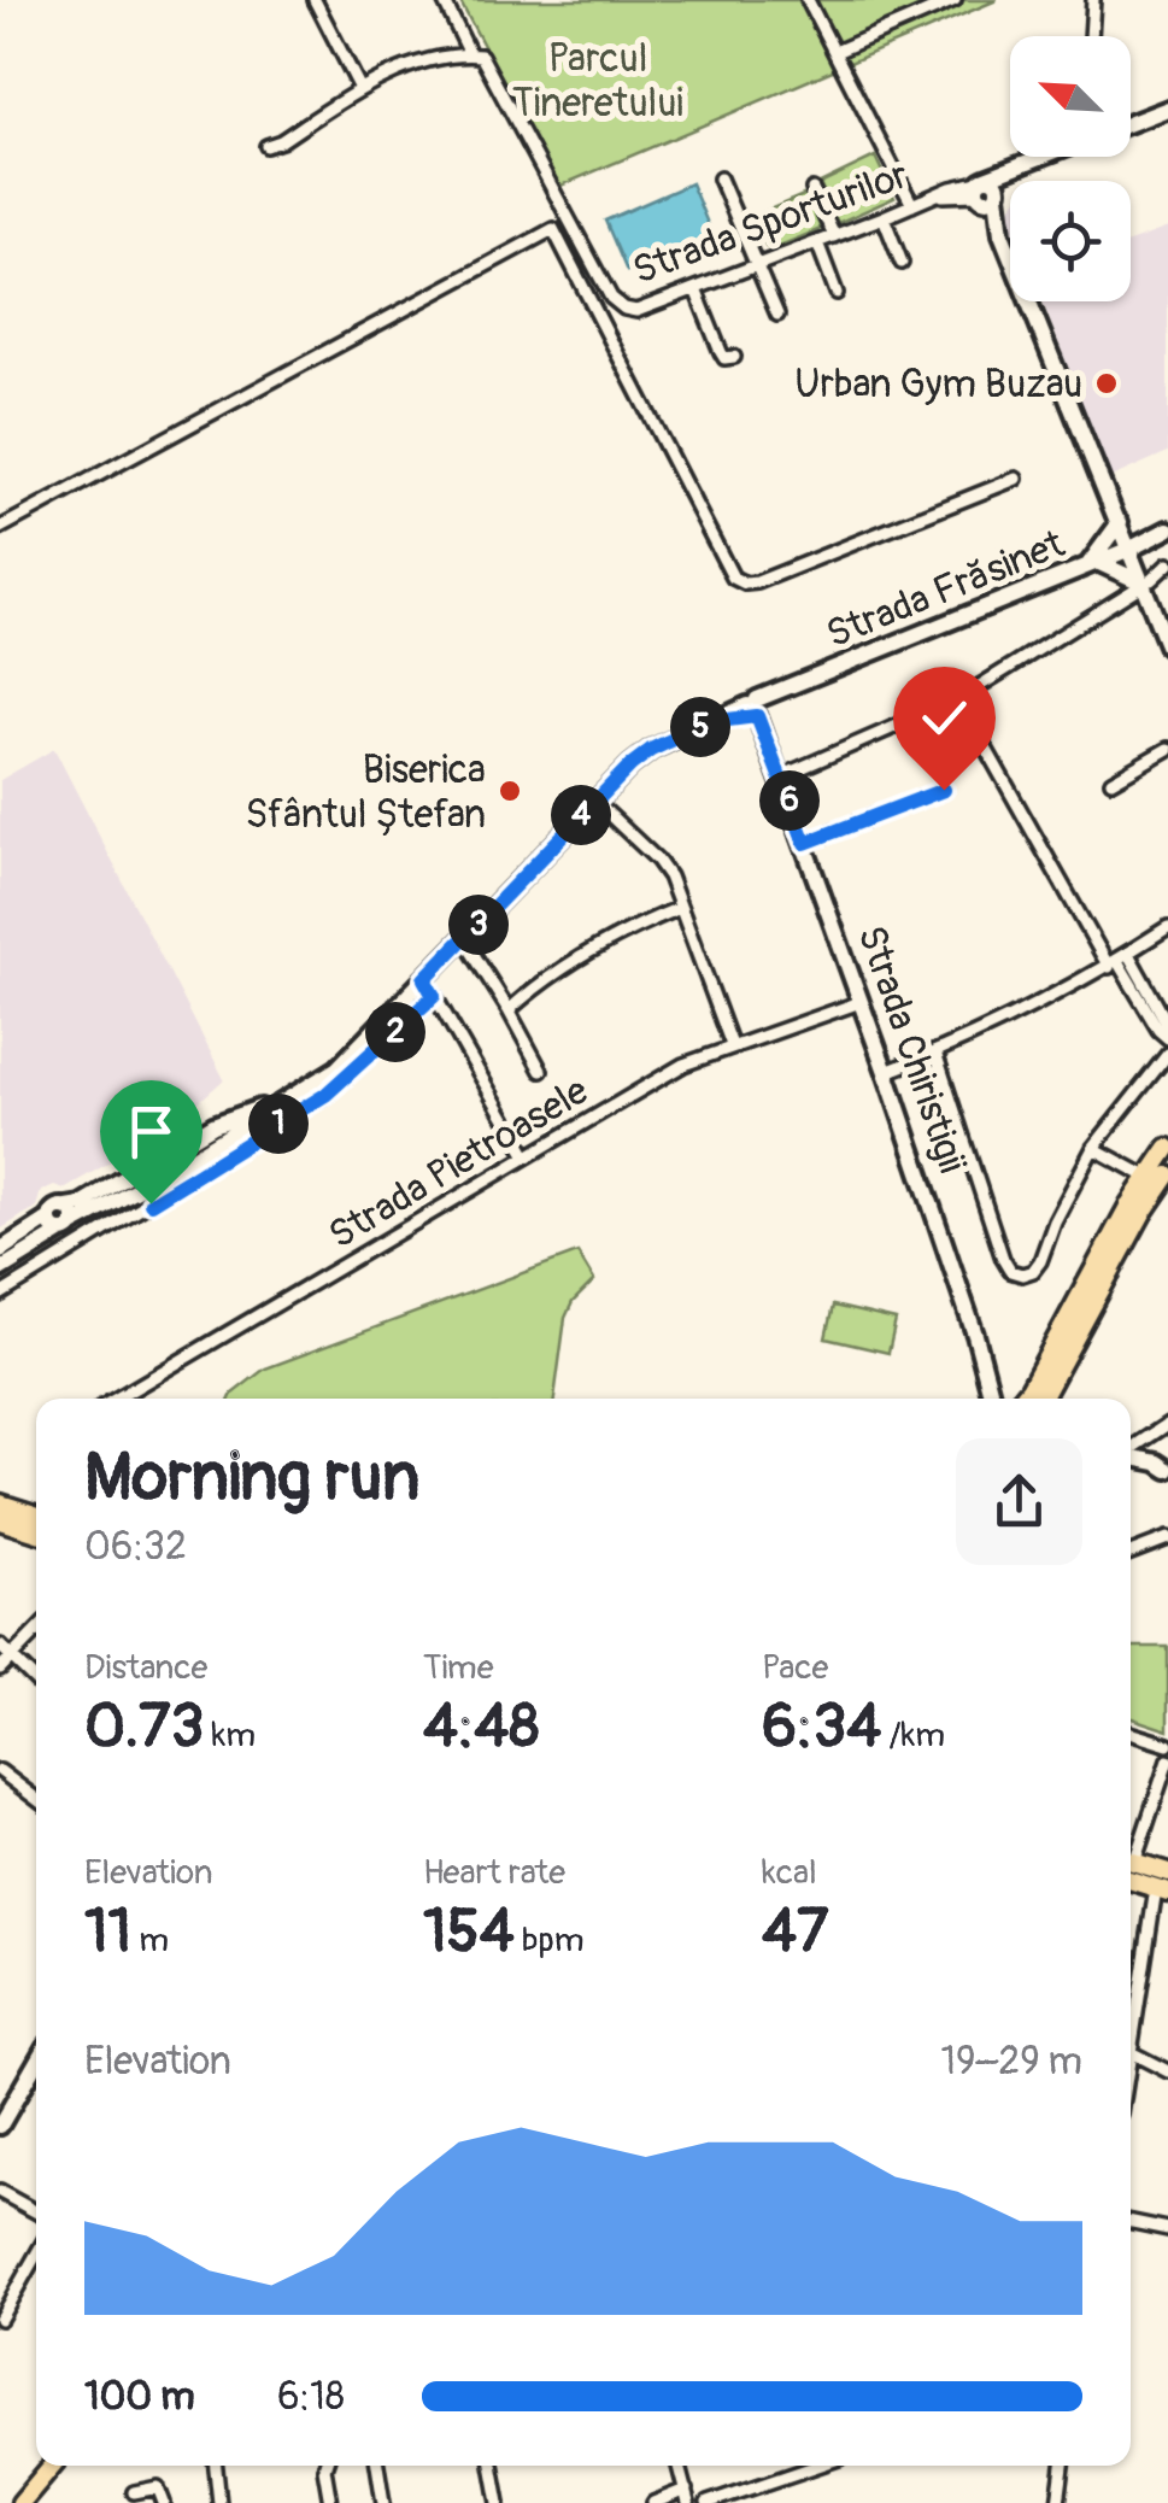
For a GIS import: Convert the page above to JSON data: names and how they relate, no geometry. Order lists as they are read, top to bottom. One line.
{"streets":{"main road":["Strada Sporturilor","Strada Frăsinet","Strada Chiristigii"],"street":["Strada Pietroasele"]},"crossings":[["Strada Frăsinet","Strada Chiristigii"],["Strada Chiristigii","Strada Pietroasele"]],"parks":["Parcul Tineretului"],"places":["Urban Gym Buzau","Biserica Sfântul Ștefan"],"north":"top left","page":{"pins":["5","6","4","3","2","1"],"heading":["Morning run","06:32"],"stats":[["Distance","0.73 km"],["Time","4:48"],["Pace","6:34 /km"],["Elevation","11 m"],["Heart rate","154 bpm"],["kcal","47"]],"chart":["Elevation","19–29 m"],"list":[{"name":"100 m","note":"6:18"}]}}
